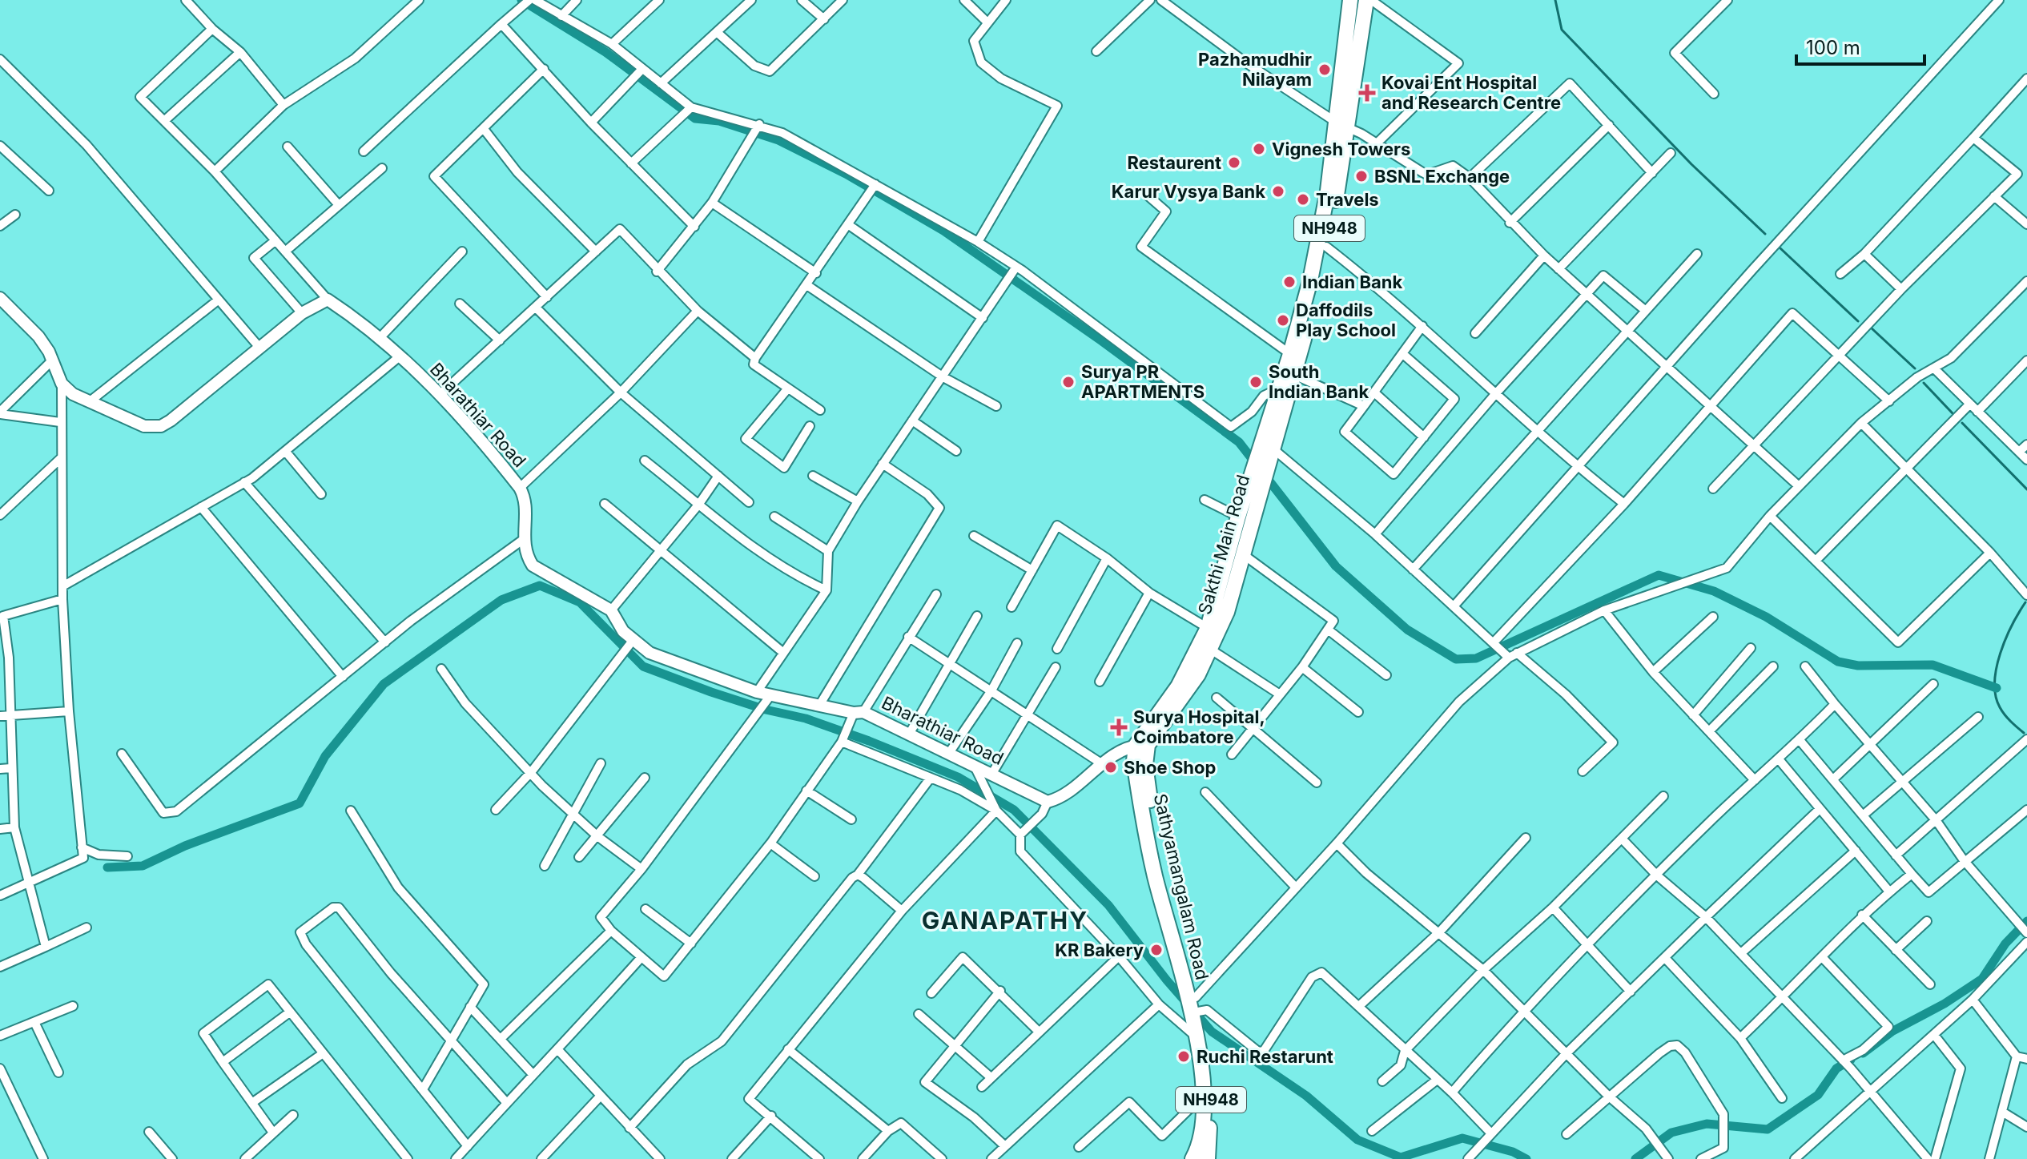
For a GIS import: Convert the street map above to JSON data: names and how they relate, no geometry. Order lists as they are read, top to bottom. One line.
{"streets":{"highway":["NH948","Sakthi Main Road","Sathyamangalam Road"],"main road":["Bharathiar Road"]},"crossings":[["NH948","Sakthi Main Road"],["NH948","Sathyamangalam Road"],["Sakthi Main Road","Sathyamangalam Road"]],"districts":["GANAPATHY"],"places":{"other":["Pazhamudhir Nilayam","Vignesh Towers","Restaurent","BSNL Exchange","Karur Vysya Bank","Travels","Indian Bank","Daffodils Play School","Surya PR APARTMENTS","South Indian Bank","Shoe Shop","KR Bakery","Ruchi Restarunt"],"health":["Kovai Ent Hospital and Research Centre","Surya Hospital, Coimbatore"]},"scale_bar":"100 m"}
